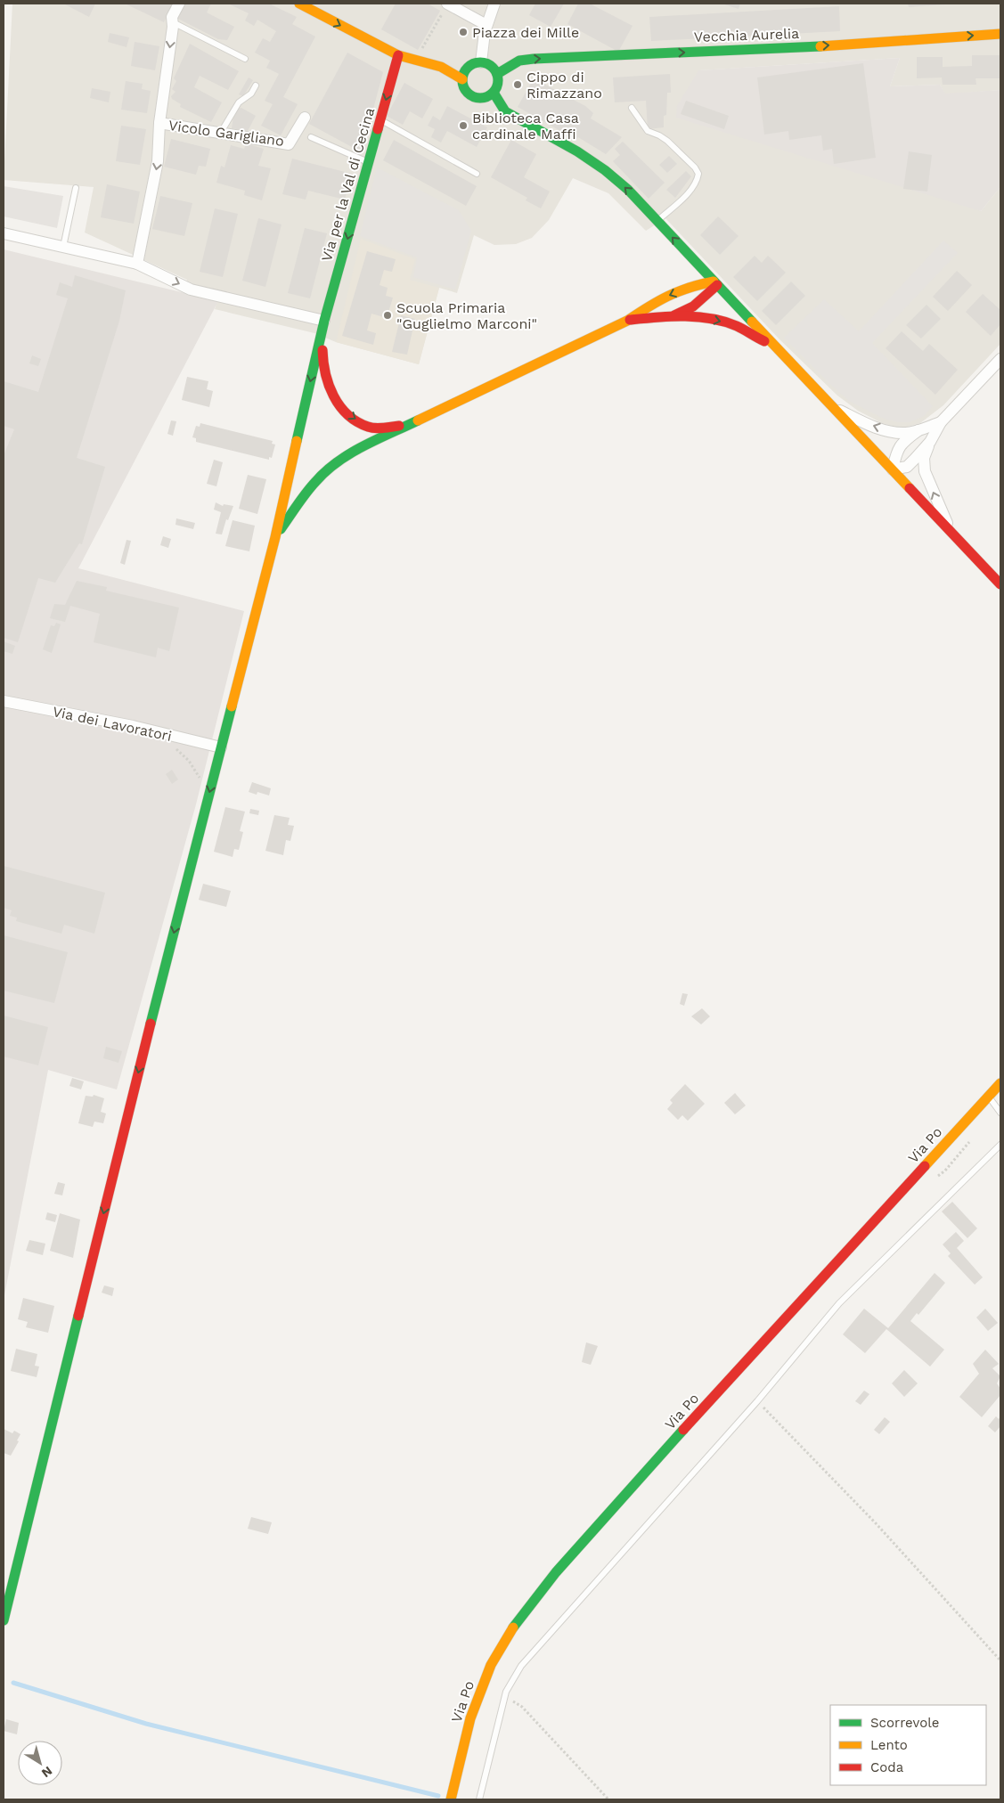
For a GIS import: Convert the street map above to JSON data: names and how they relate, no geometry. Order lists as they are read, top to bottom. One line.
{"streets":{"main road":["Vecchia Aurelia","Via per la Val di Cecina","Via Po"],"street":["Vicolo Garigliano","Via dei Lavoratori"]},"one_way":["Vecchia Aurelia","Via per la Val di Cecina"],"places":["Piazza dei Mille","Cippo di Rimazzano","Biblioteca Casa cardinale Maffi","Scuola Primaria \"Guglielmo Marconi\""],"legend":["Scorrevole","Lento","Coda"],"north":"bottom right"}
